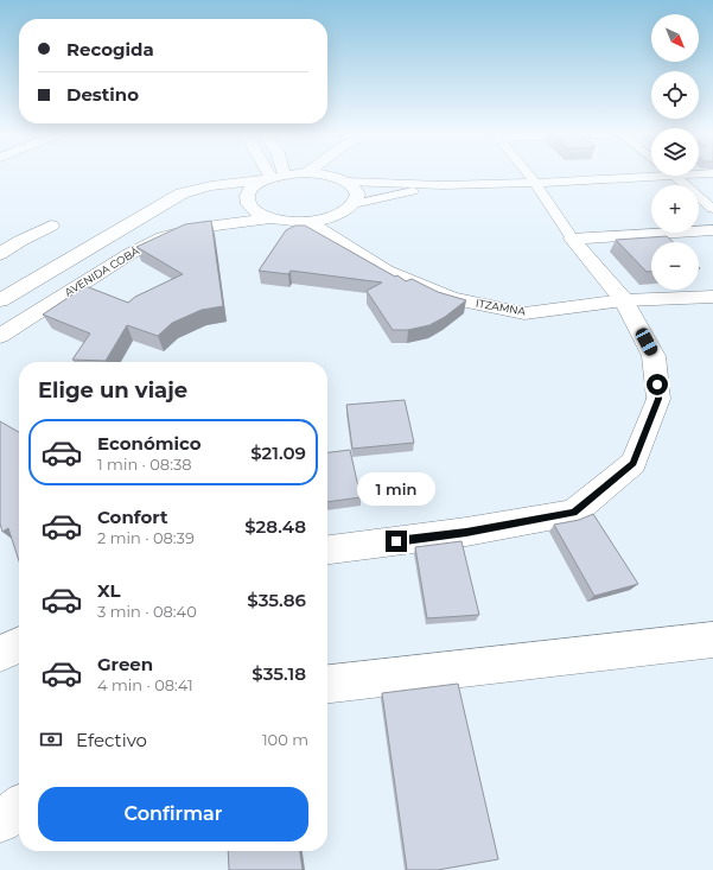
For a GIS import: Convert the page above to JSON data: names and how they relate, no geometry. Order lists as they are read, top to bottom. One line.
{"streets":{"street":["AVENIDA COBÁ","ITZAMNA"]},"north":"bottom right","page":{"map_buttons":["+","−"],"banner":["Recogida","Destino"],"heading":"Elige un viaje","list":[{"name":"Económico","note":"1 min · 08:38","value":"$21.09"},{"name":"Confort","note":"2 min · 08:39","value":"$28.48"},{"name":"XL","note":"3 min · 08:40","value":"$35.86"},{"name":"Green","note":"4 min · 08:41","value":"$35.18"}],"bubble":"1 min","pay":["Efectivo","100 m"],"buttons":"Confirmar"}}
